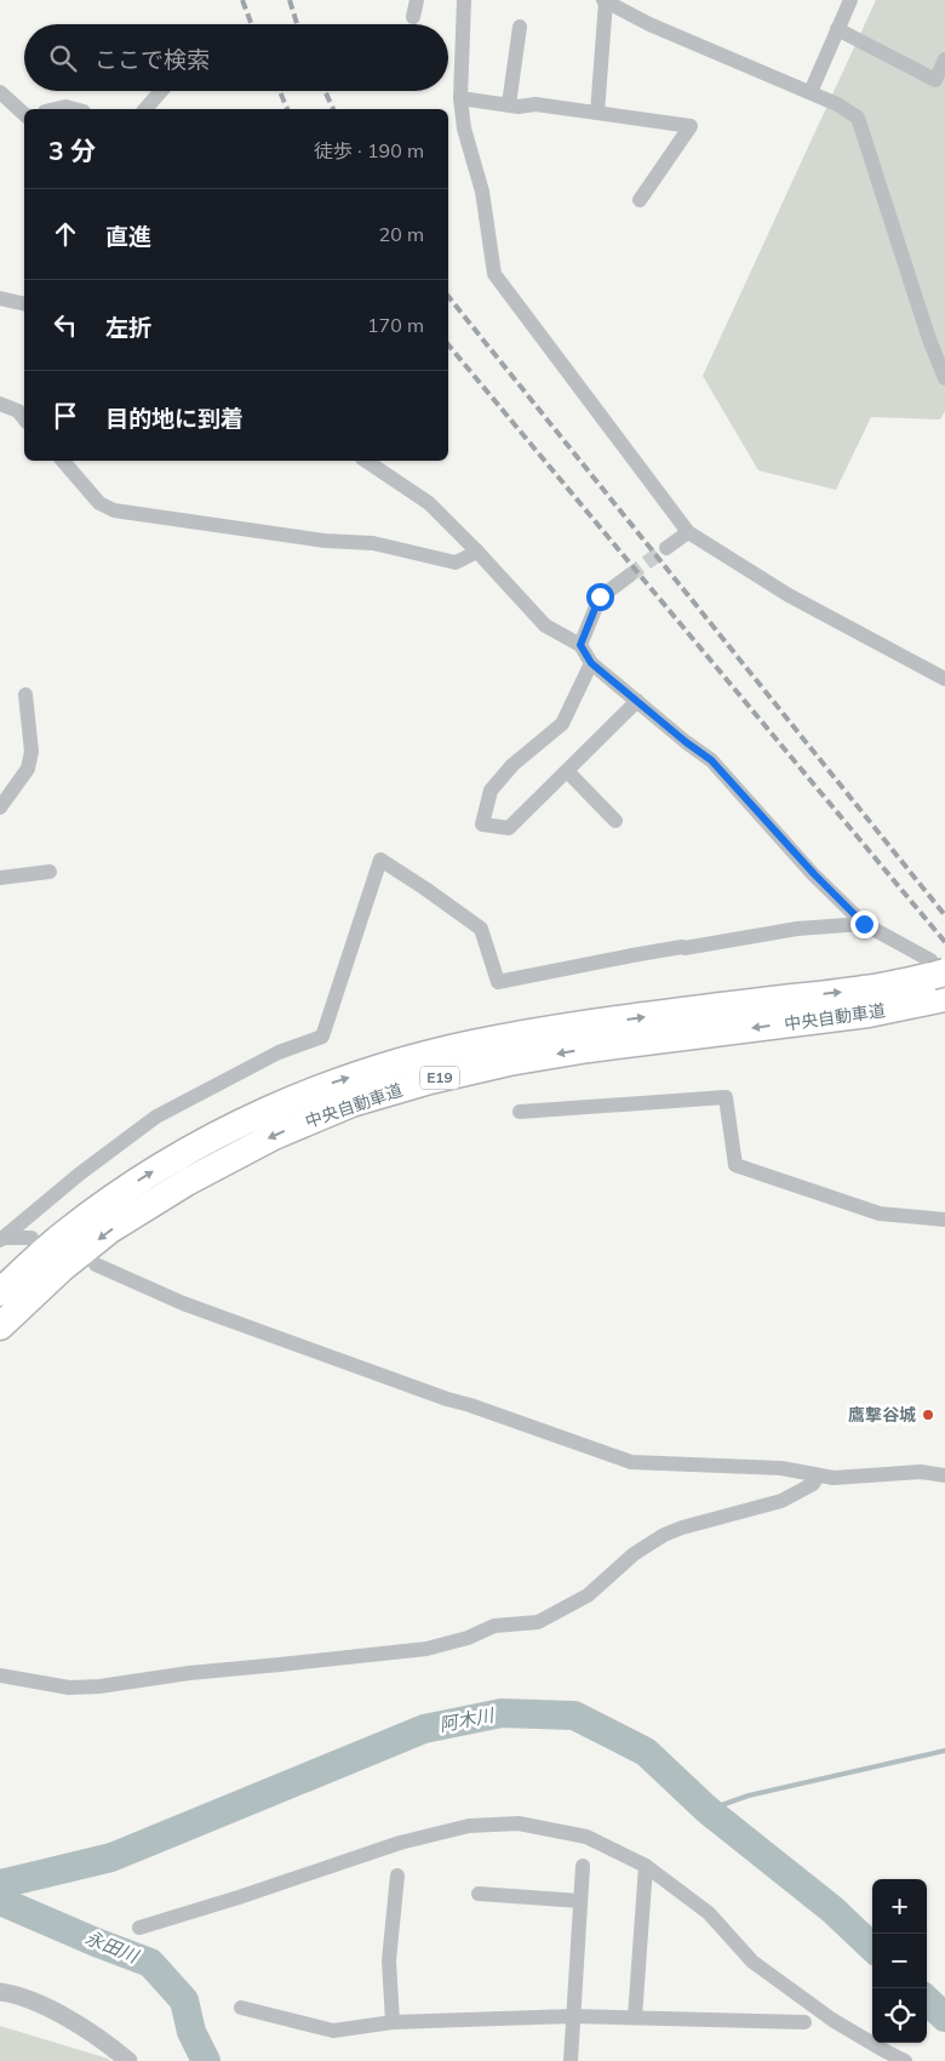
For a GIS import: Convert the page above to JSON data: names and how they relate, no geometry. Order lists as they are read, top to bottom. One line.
{"streets":{"highway":["中央自動車道","E19"]},"water":["阿木川","永田川"],"places":["鷹撃谷城"],"page":{"search":"ここで検索","heading":["3 分","徒歩 · 190 m"],"list":[["直進","20 m"],["左折","170 m"],"目的地に到着"],"map_buttons":["+","−"]}}
